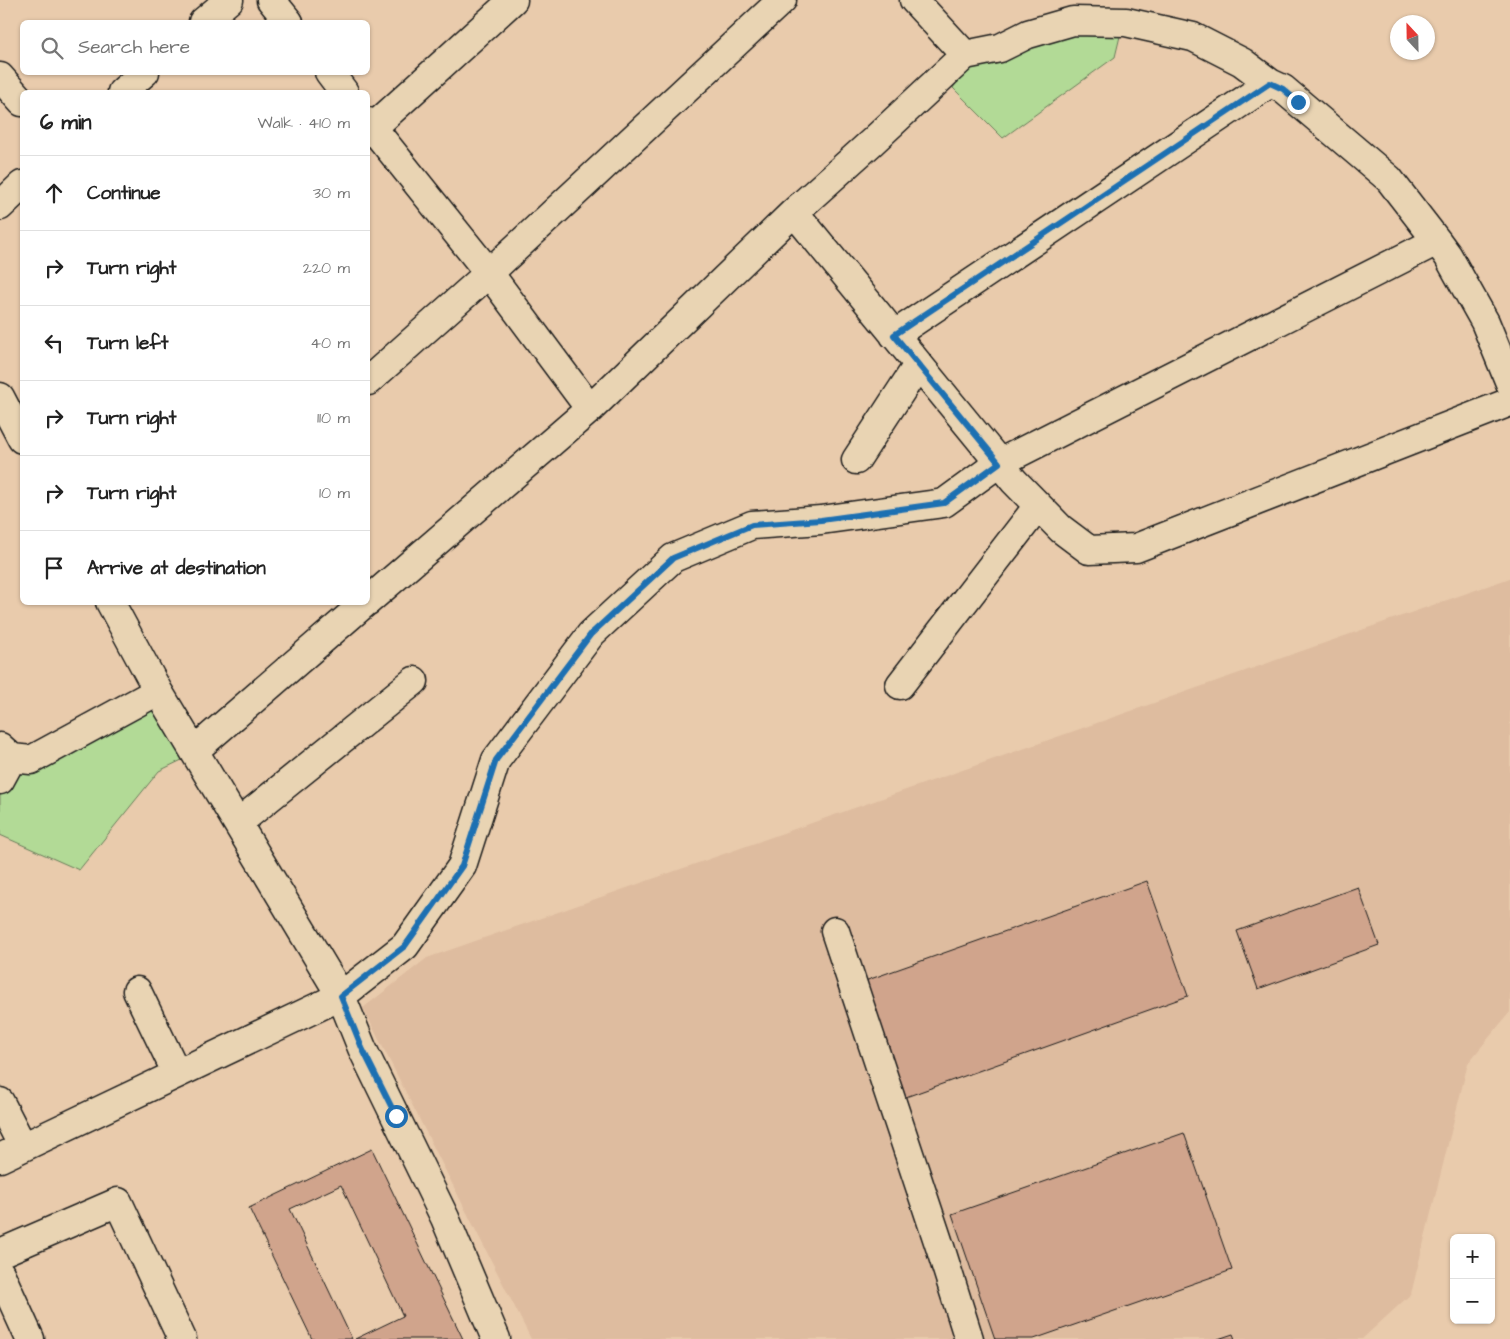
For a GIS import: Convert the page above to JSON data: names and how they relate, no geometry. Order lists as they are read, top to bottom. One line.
{"north":"top","page":{"search":"Search here","heading":["6 min","Walk · 410 m"],"list":[["Continue","30 m"],["Turn right","220 m"],["Turn left","40 m"],["Turn right","110 m"],["Turn right","10 m"],"Arrive at destination"],"map_buttons":["+","−"]}}
